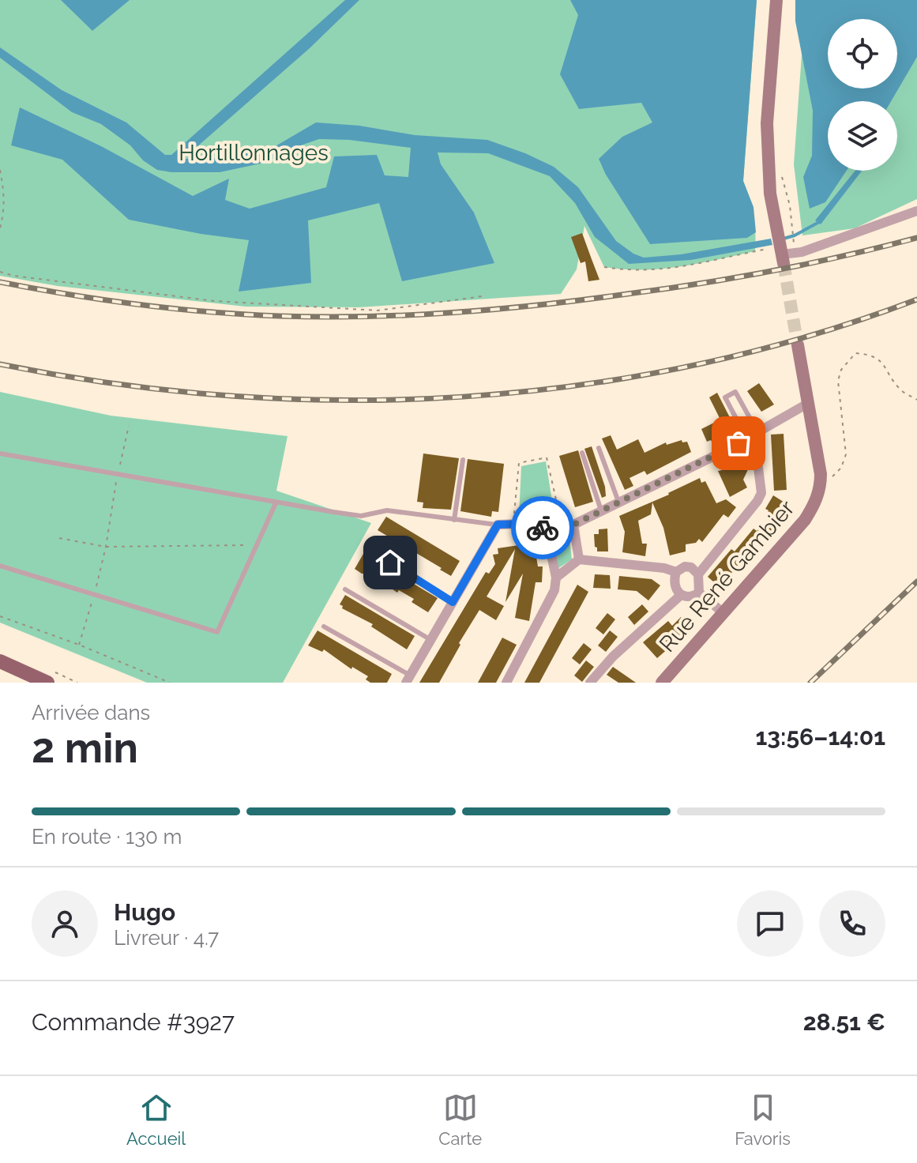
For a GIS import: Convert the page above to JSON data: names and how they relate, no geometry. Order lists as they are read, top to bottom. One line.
{"streets":{"street":["Rue René Gambier"]},"parks":["Hortillonnages"],"page":{"heading":["2 min","Arrivée dans","13:56–14:01"],"panel":["Hugo","Livreur · 4.7","Commande #3927","28.51 €"],"bar":"En route · 130 m","tabs":["Accueil","Carte","Favoris"]}}
